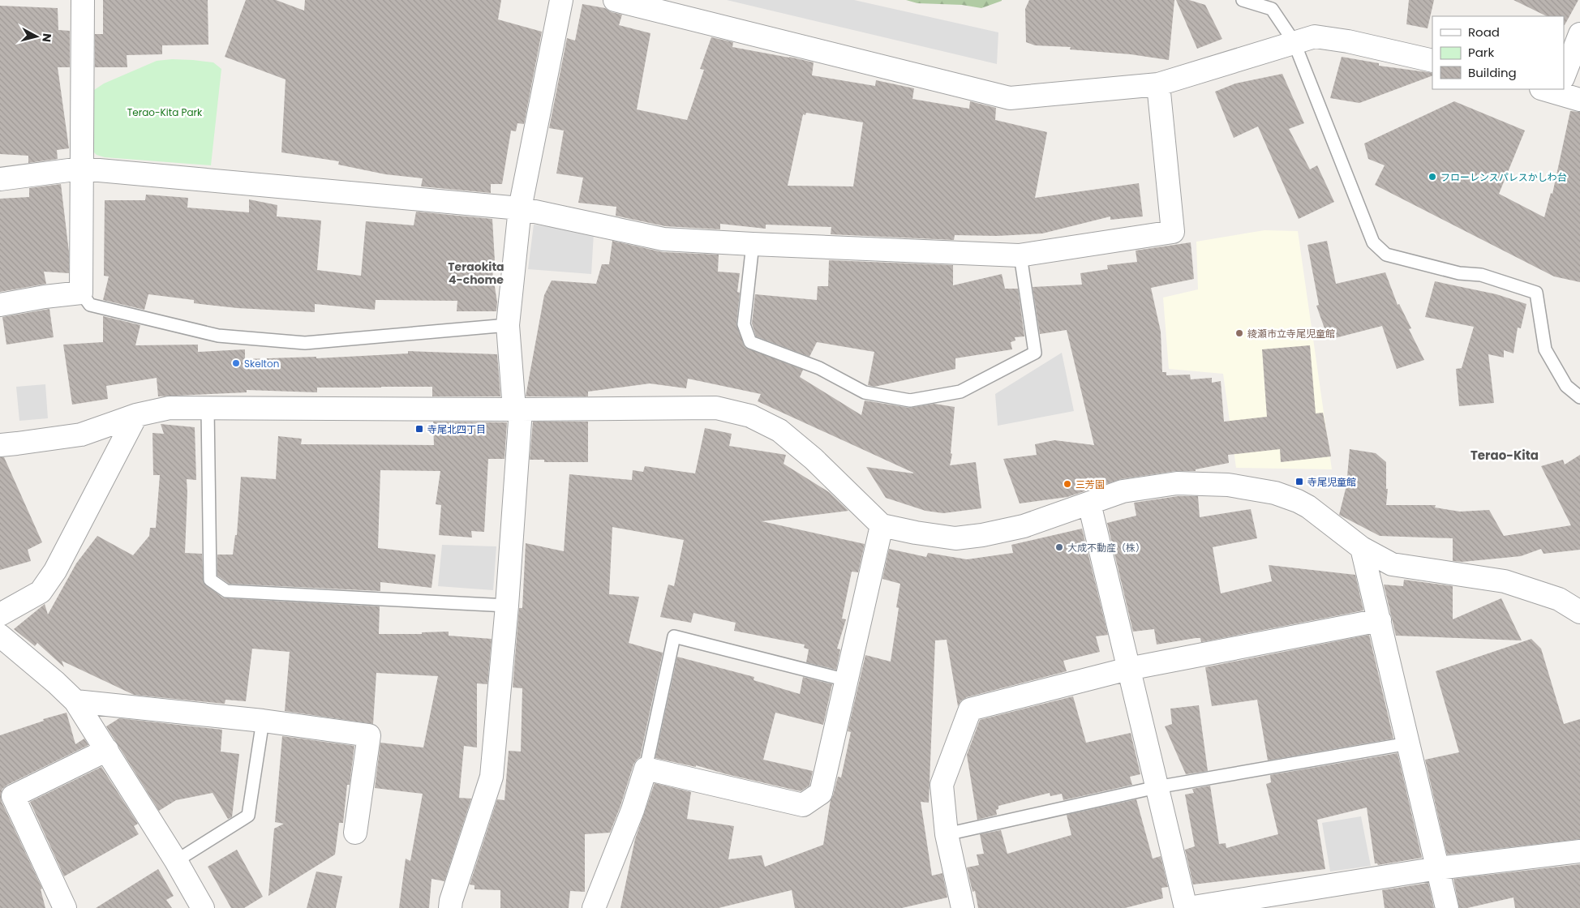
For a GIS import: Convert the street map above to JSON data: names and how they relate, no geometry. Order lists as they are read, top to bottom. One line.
{"districts":["Teraokita 4-chome","Terao-Kita"],"parks":["Terao-Kita Park"],"places":{"other":["フローレンスパレスかしわ台","綾瀬市立寺尾児童館","Skelton","三芳園","大成不動産（株）"],"transit":["寺尾北四丁目","寺尾児童館"]},"legend":["Road","Park","Building"],"north":"right"}
